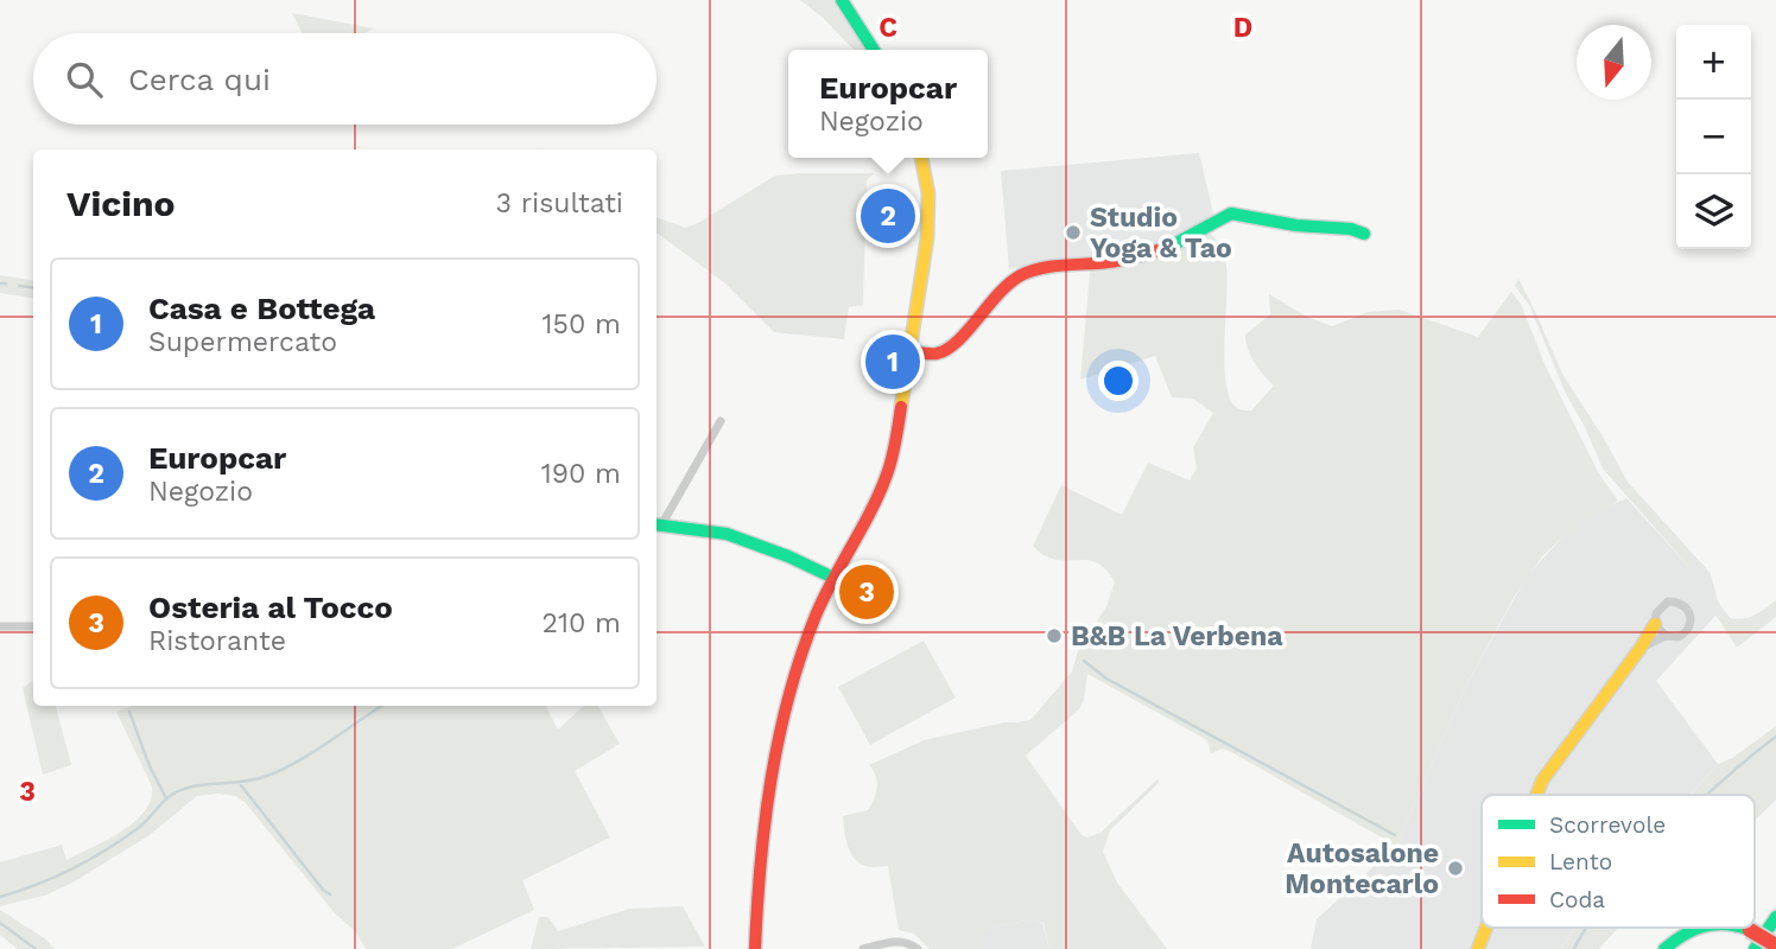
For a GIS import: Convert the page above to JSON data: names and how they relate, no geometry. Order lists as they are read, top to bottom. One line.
{"places":["Studio Yoga & Tao","B&B La Verbena","Autosalone Montecarlo"],"legend":["Scorrevole","Lento","Coda"],"north":"bottom","page":{"map_buttons":["+","−"],"search":"Cerca qui","popup":["Europcar","Negozio"],"heading":["Vicino","3 risultati"],"pins":["2","1","3"],"list":[{"mark":"1","name":"Casa e Bottega","note":"Supermercato","value":"150 m"},{"mark":"2","name":"Europcar","note":"Negozio","value":"190 m"},{"mark":"3","name":"Osteria al Tocco","note":"Ristorante","value":"210 m"}]},"grid":{"columns":["C","D"],"rows":["3"]}}
